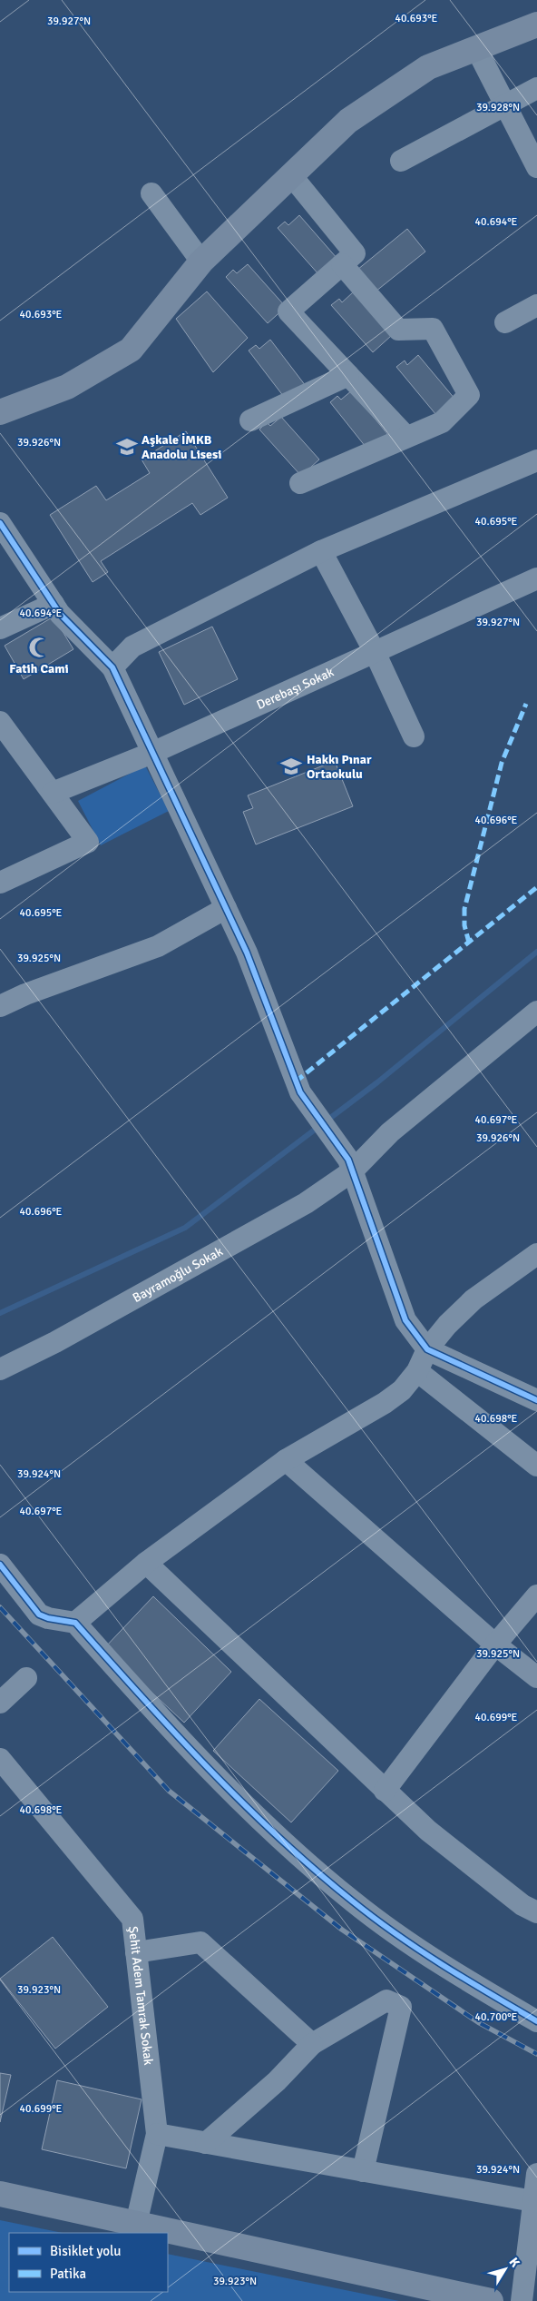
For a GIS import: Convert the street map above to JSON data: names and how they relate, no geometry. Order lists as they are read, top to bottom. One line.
{"streets":{"street":["Derebaşı Sokak","Bayramoğlu Sokak","Şehit Adem Tamrak Sokak"]},"places":{"school or university":["Aşkale İMKB Anadolu Lisesi","Hakkı Pınar Ortaokulu"],"mosque":["Fatih Cami"]},"legend":["Bisiklet yolu","Patika"],"north":"top right","coordinates":["40.693°E","39.927°N","39.928°N","40.694°E","39.926°N","40.695°E","40.696°E","39.925°N","40.697°E","40.698°E","39.924°N","40.699°E","39.923°N","40.700°E"]}
